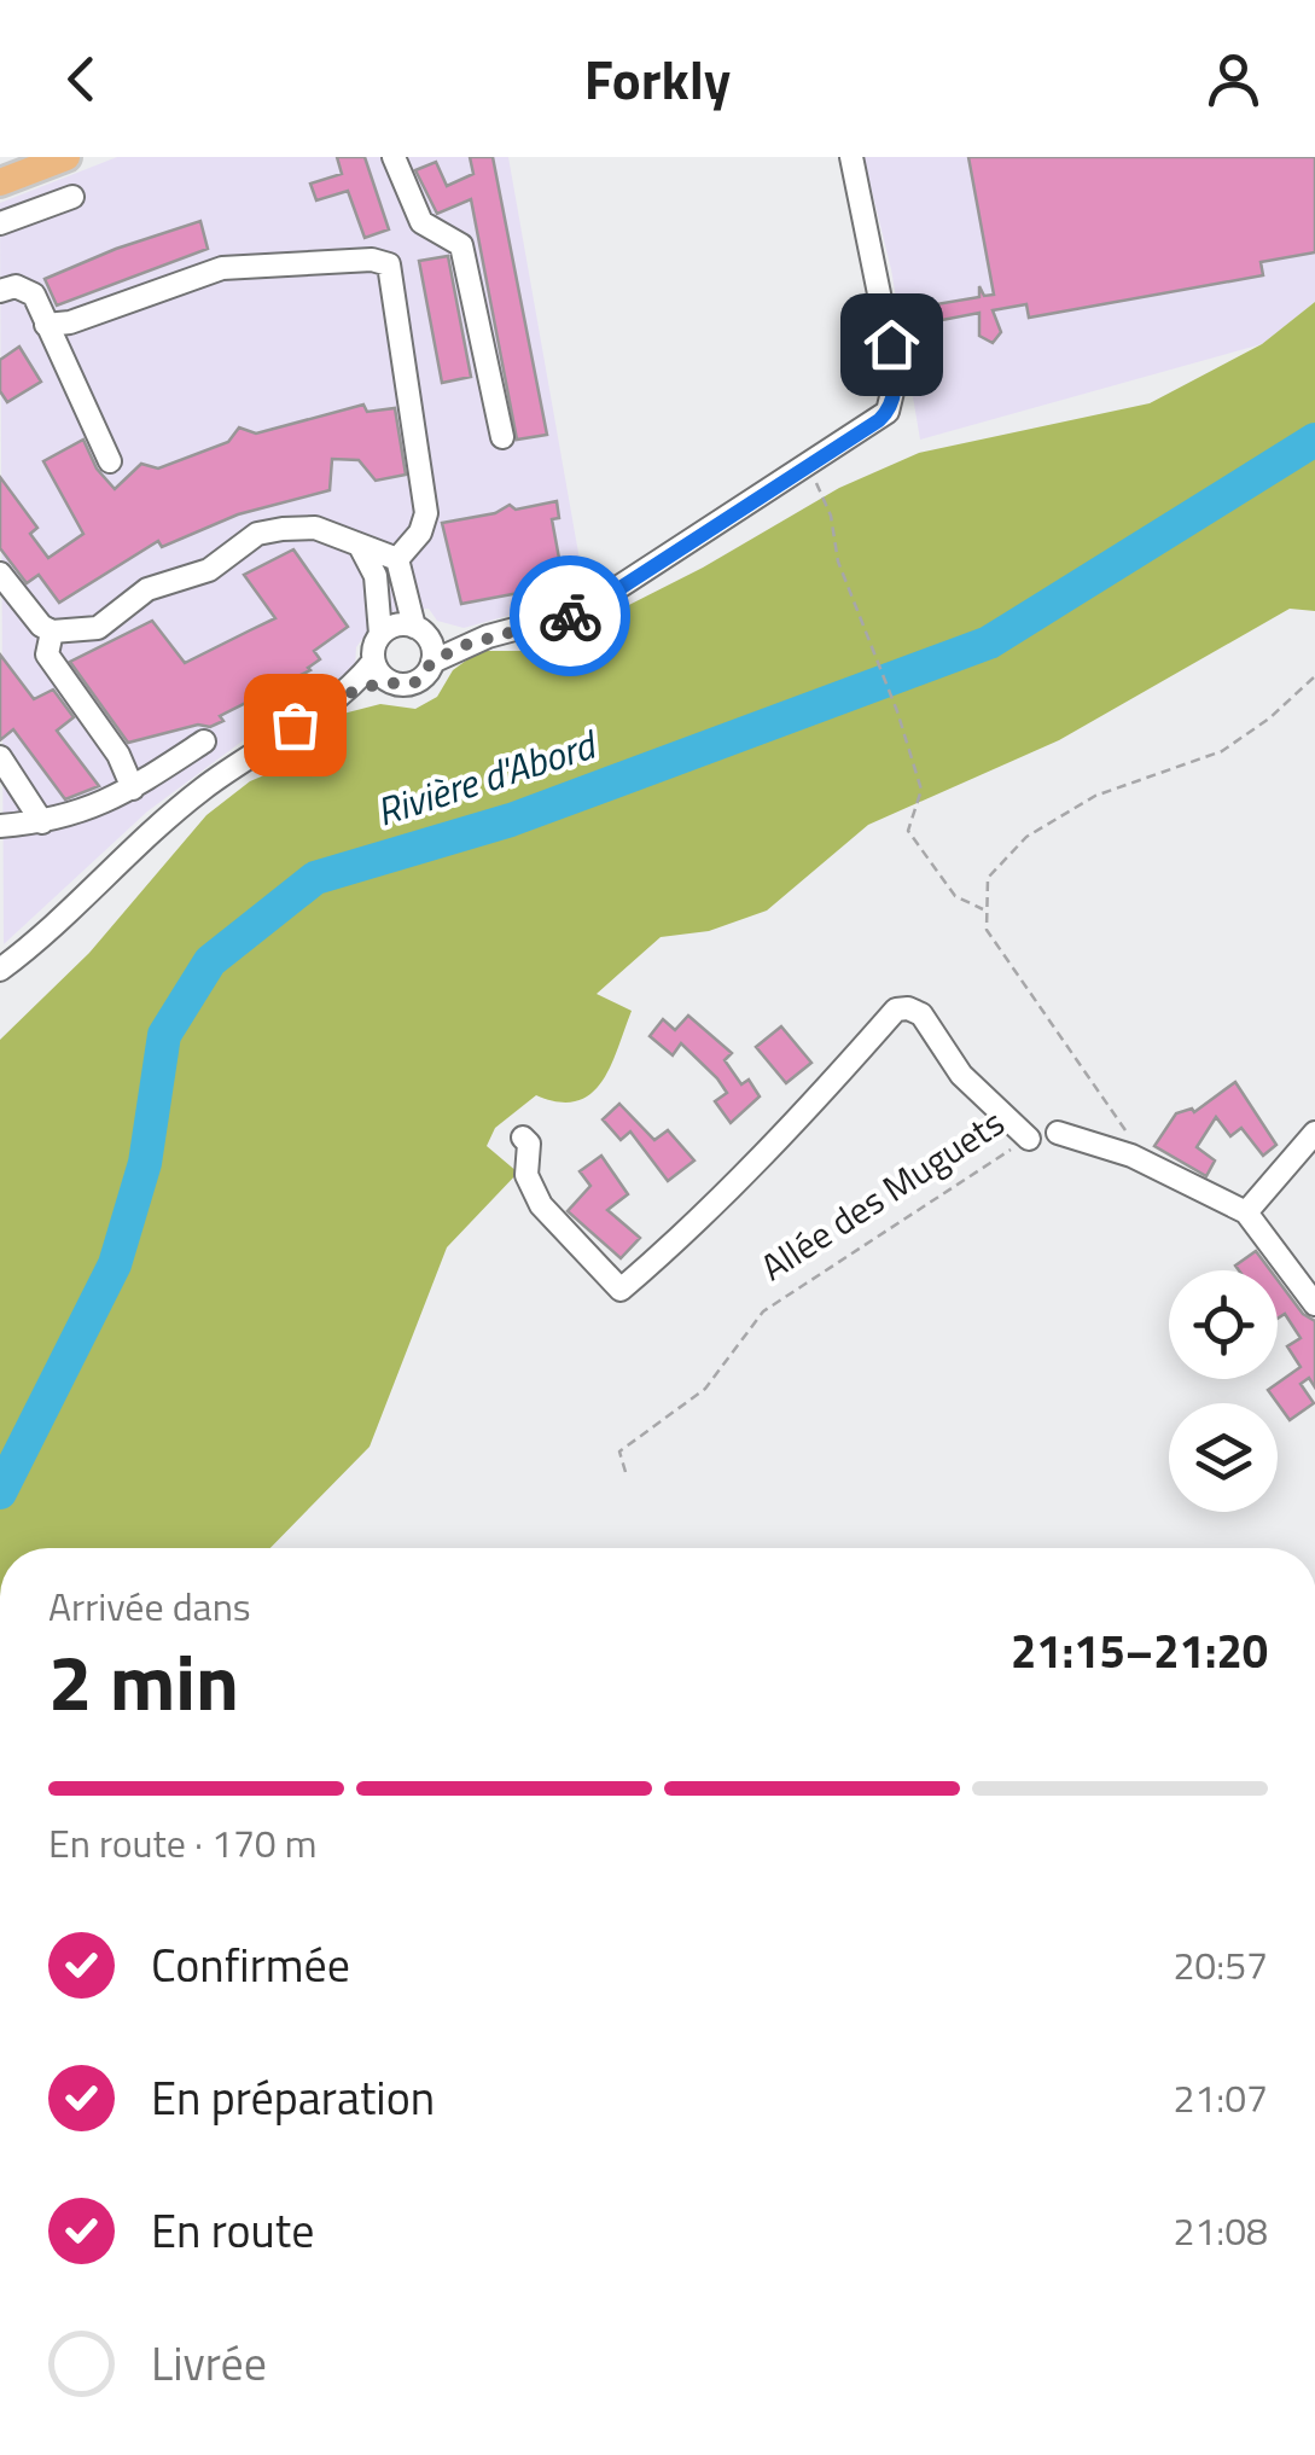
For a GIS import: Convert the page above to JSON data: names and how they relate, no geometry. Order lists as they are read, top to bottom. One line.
{"streets":{"street":["Allée des Muguets"]},"water":["Rivière d'Abord"],"page":{"header":"Forkly","heading":["2 min","Arrivée dans","21:15–21:20"],"bar":"En route · 170 m","list":[["Confirmée","20:57"],["En préparation","21:07"],["En route","21:08"],"Livrée"]}}
